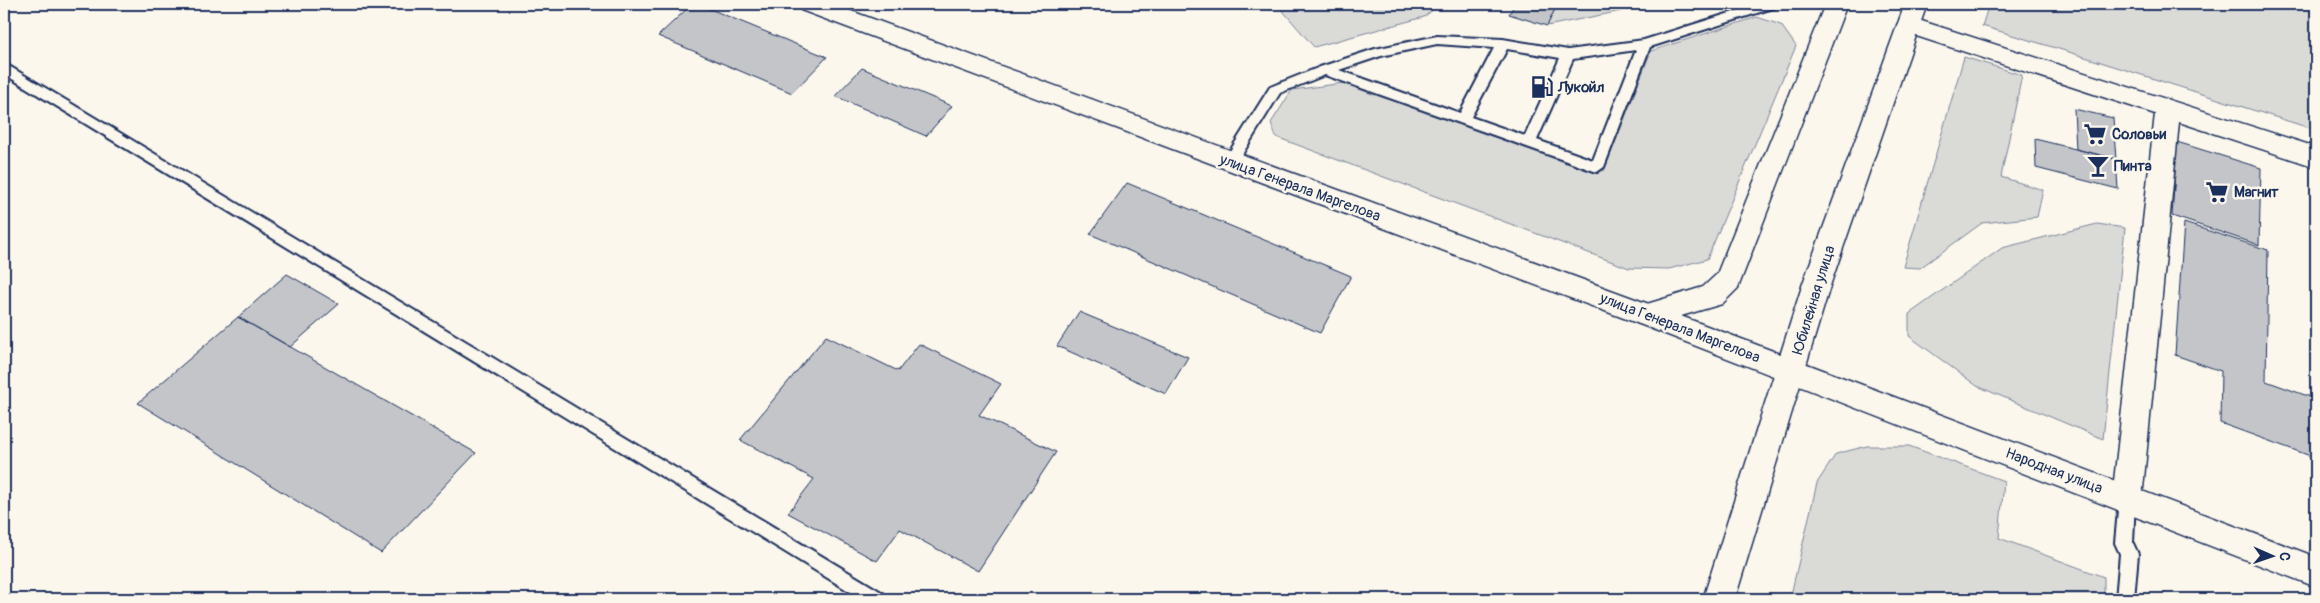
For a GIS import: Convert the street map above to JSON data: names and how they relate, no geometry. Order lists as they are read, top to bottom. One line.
{"streets":{"main road":["улица Генерала Маргелова","Юбилейная улица","Народная улица"]},"crossings":[["улица Генерала Маргелова","Юбилейная улица"],["улица Генерала Маргелова","Народная улица"],["Юбилейная улица","Народная улица"]],"places":{"fuel station":["Лукойл"],"supermarket":["Соловьи","Магнит"],"bar":["Пинта"]},"north":"right"}
